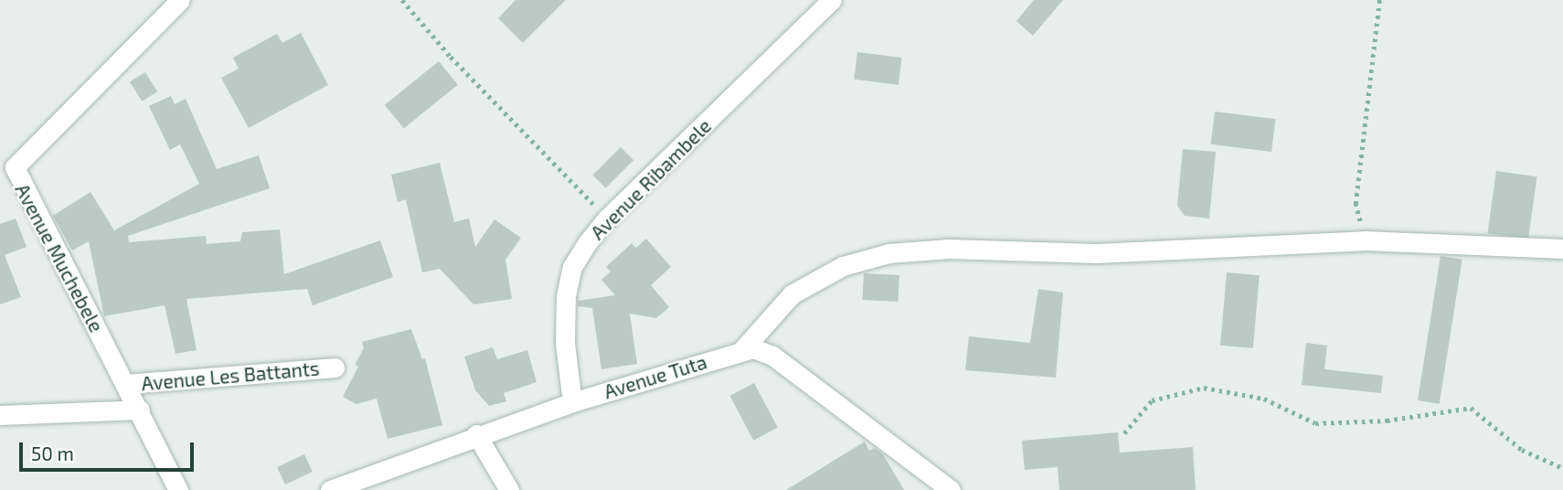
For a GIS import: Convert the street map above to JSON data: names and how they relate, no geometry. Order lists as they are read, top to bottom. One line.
{"streets":{"street":["Avenue Ribambele","Avenue Muchebele","Avenue Les Battants","Avenue Tuta"]},"crossings":[["Avenue Ribambele","Avenue Tuta"],["Avenue Muchebele","Avenue Les Battants"]],"scale_bar":"50 m"}
